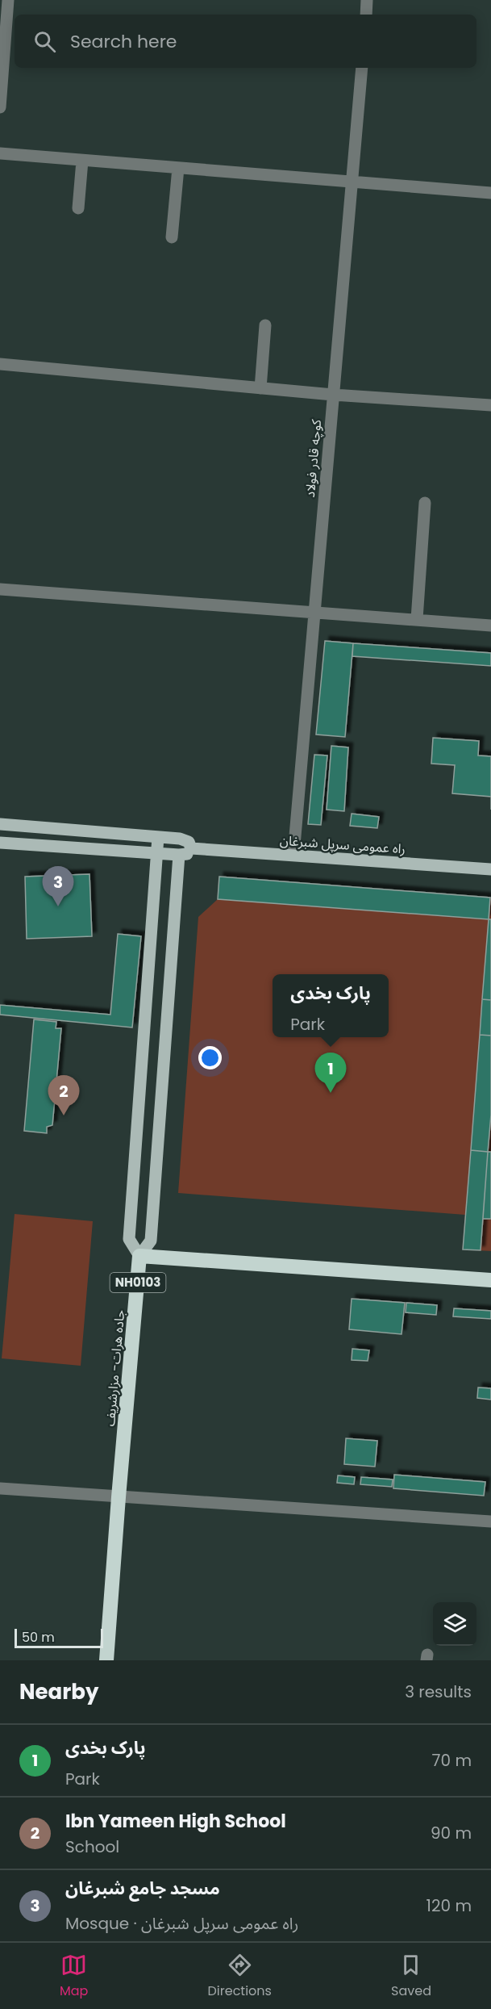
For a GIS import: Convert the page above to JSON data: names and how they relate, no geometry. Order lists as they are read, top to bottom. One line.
{"streets":{"highway":["NH0103","جاده هرات- مزارشریف"],"main road":["راه عمومی سرپل شبرغان"],"street":["کوچه قادر فولاد"]},"crossings":[["کوچه قادر فولاد","راه عمومی سرپل شبرغان"],["NH0103","جاده هرات- مزارشریف"]],"scale_bar":"50 m","page":{"search":"Search here","pins":["3","1","2"],"popup":["پارک بخدی","Park"],"scale":"50 m","heading":["Nearby","3 results"],"list":[{"mark":"1","name":"پارک بخدی","note":"Park","value":"70 m"},{"mark":"2","name":"Ibn Yameen High School","note":"School","value":"90 m"},{"mark":"3","name":"مسجد جامع شبرغان","note":"Mosque · راه عمومی سرپل شبرغان","value":"120 m"}],"nav":["Map","Directions","Saved"]}}
